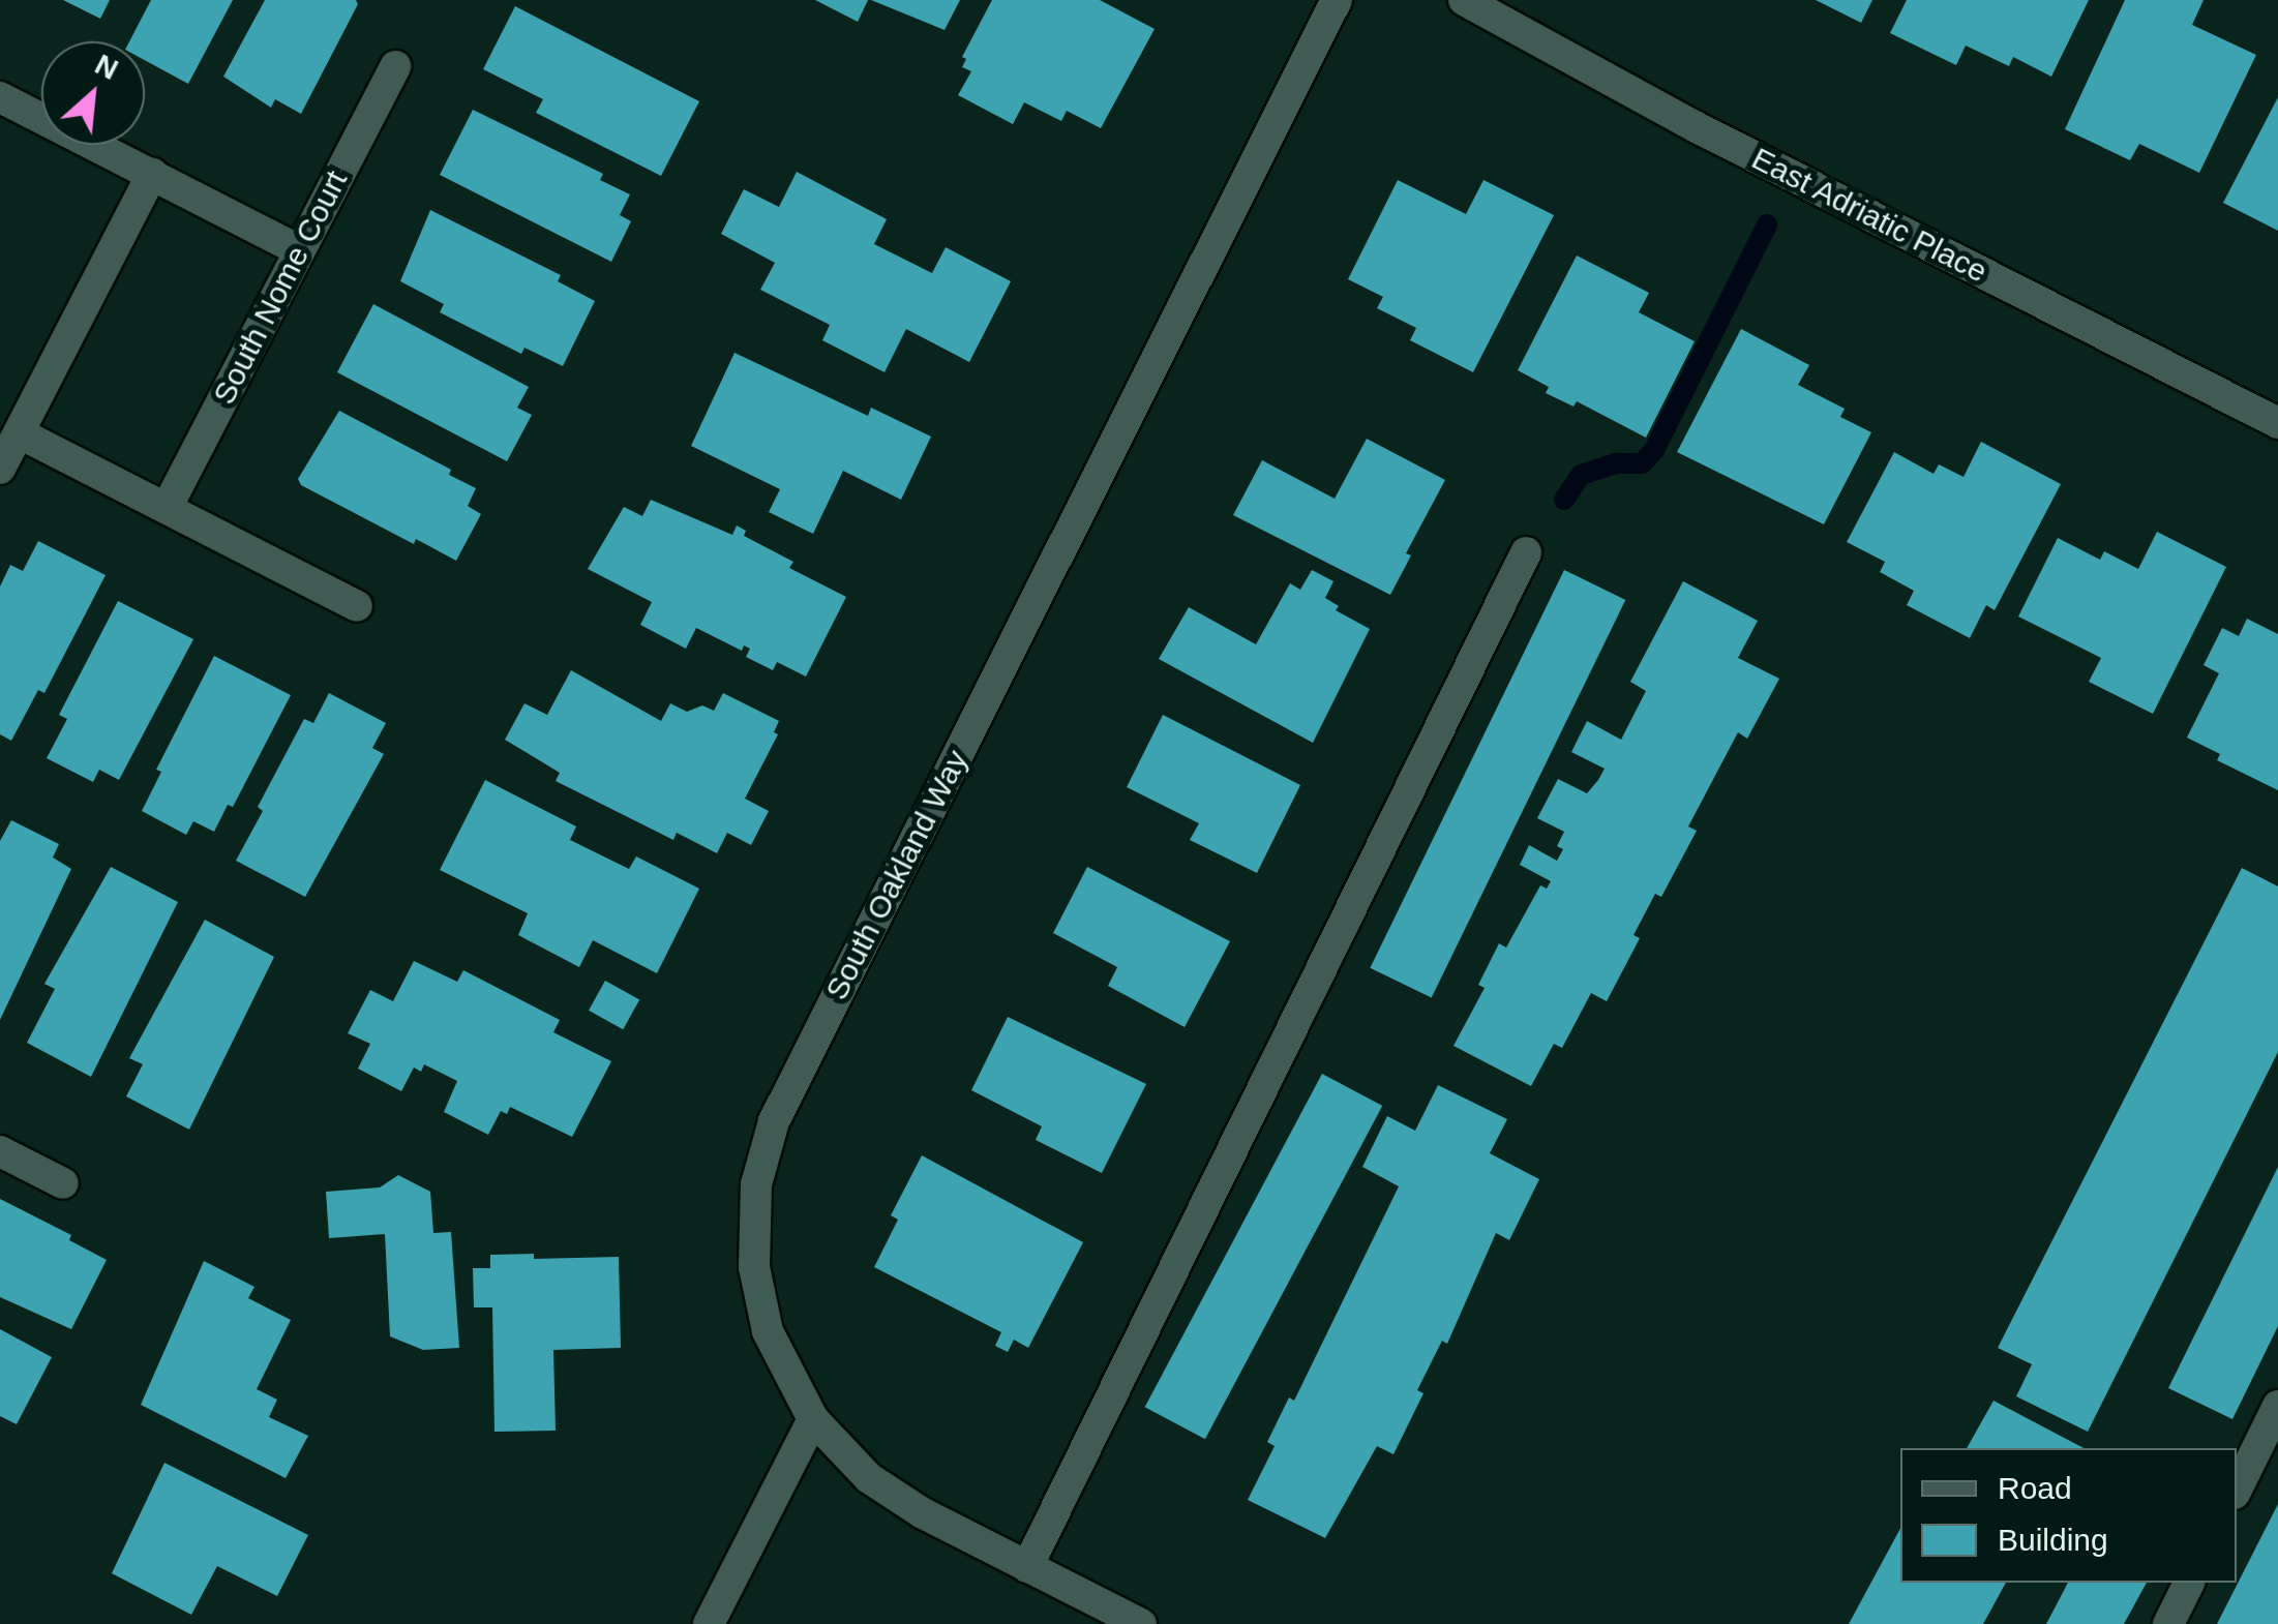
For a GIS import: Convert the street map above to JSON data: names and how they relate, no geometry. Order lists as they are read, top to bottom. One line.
{"streets":{"street":["East Adriatic Place","South Nome Court","South Oakland Way"]},"legend":["Road","Building"],"north":"top right"}
